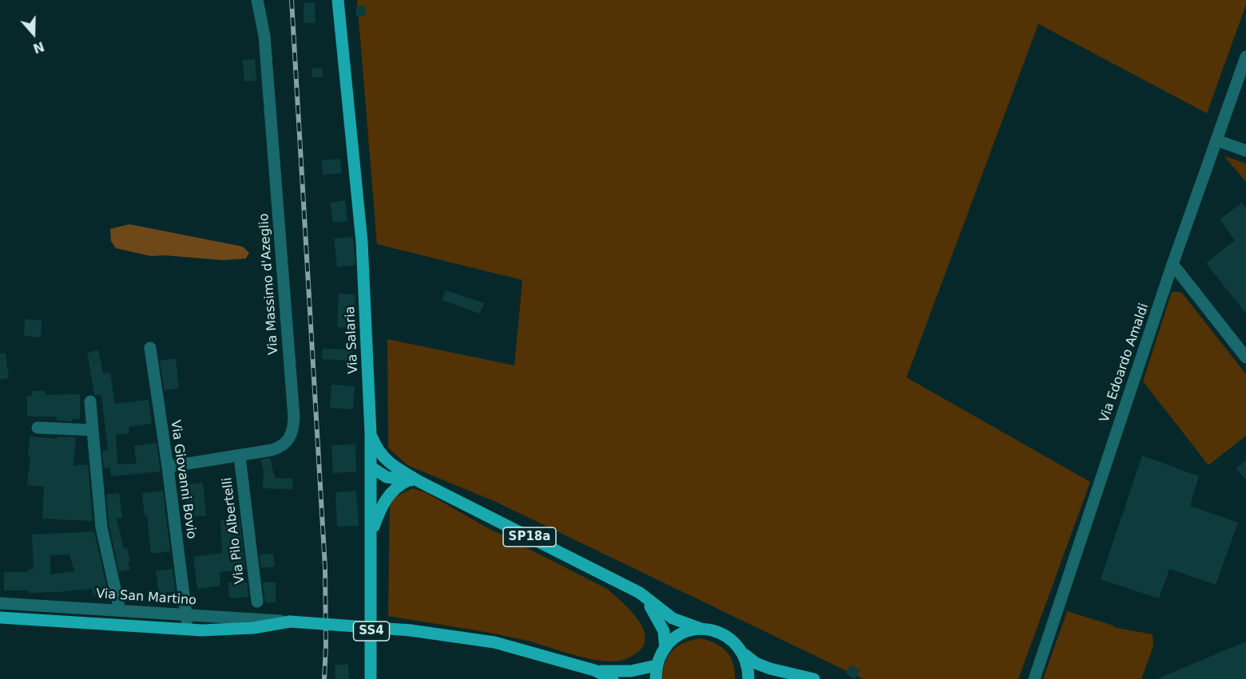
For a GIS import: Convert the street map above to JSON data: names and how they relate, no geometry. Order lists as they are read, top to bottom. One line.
{"streets":{"main road":["Via Salaria","SP18a","SS4"],"street":["Via Massimo d'Azeglio","Via Edoardo Amaldi","Via Giovanni Bovio","Via Pilo Albertelli","Via San Martino"]},"crossings":[["Via Massimo d'Azeglio","Via Giovanni Bovio"],["Via Massimo d'Azeglio","Via Pilo Albertelli"],["Via Giovanni Bovio","Via San Martino"]],"north":"bottom"}
